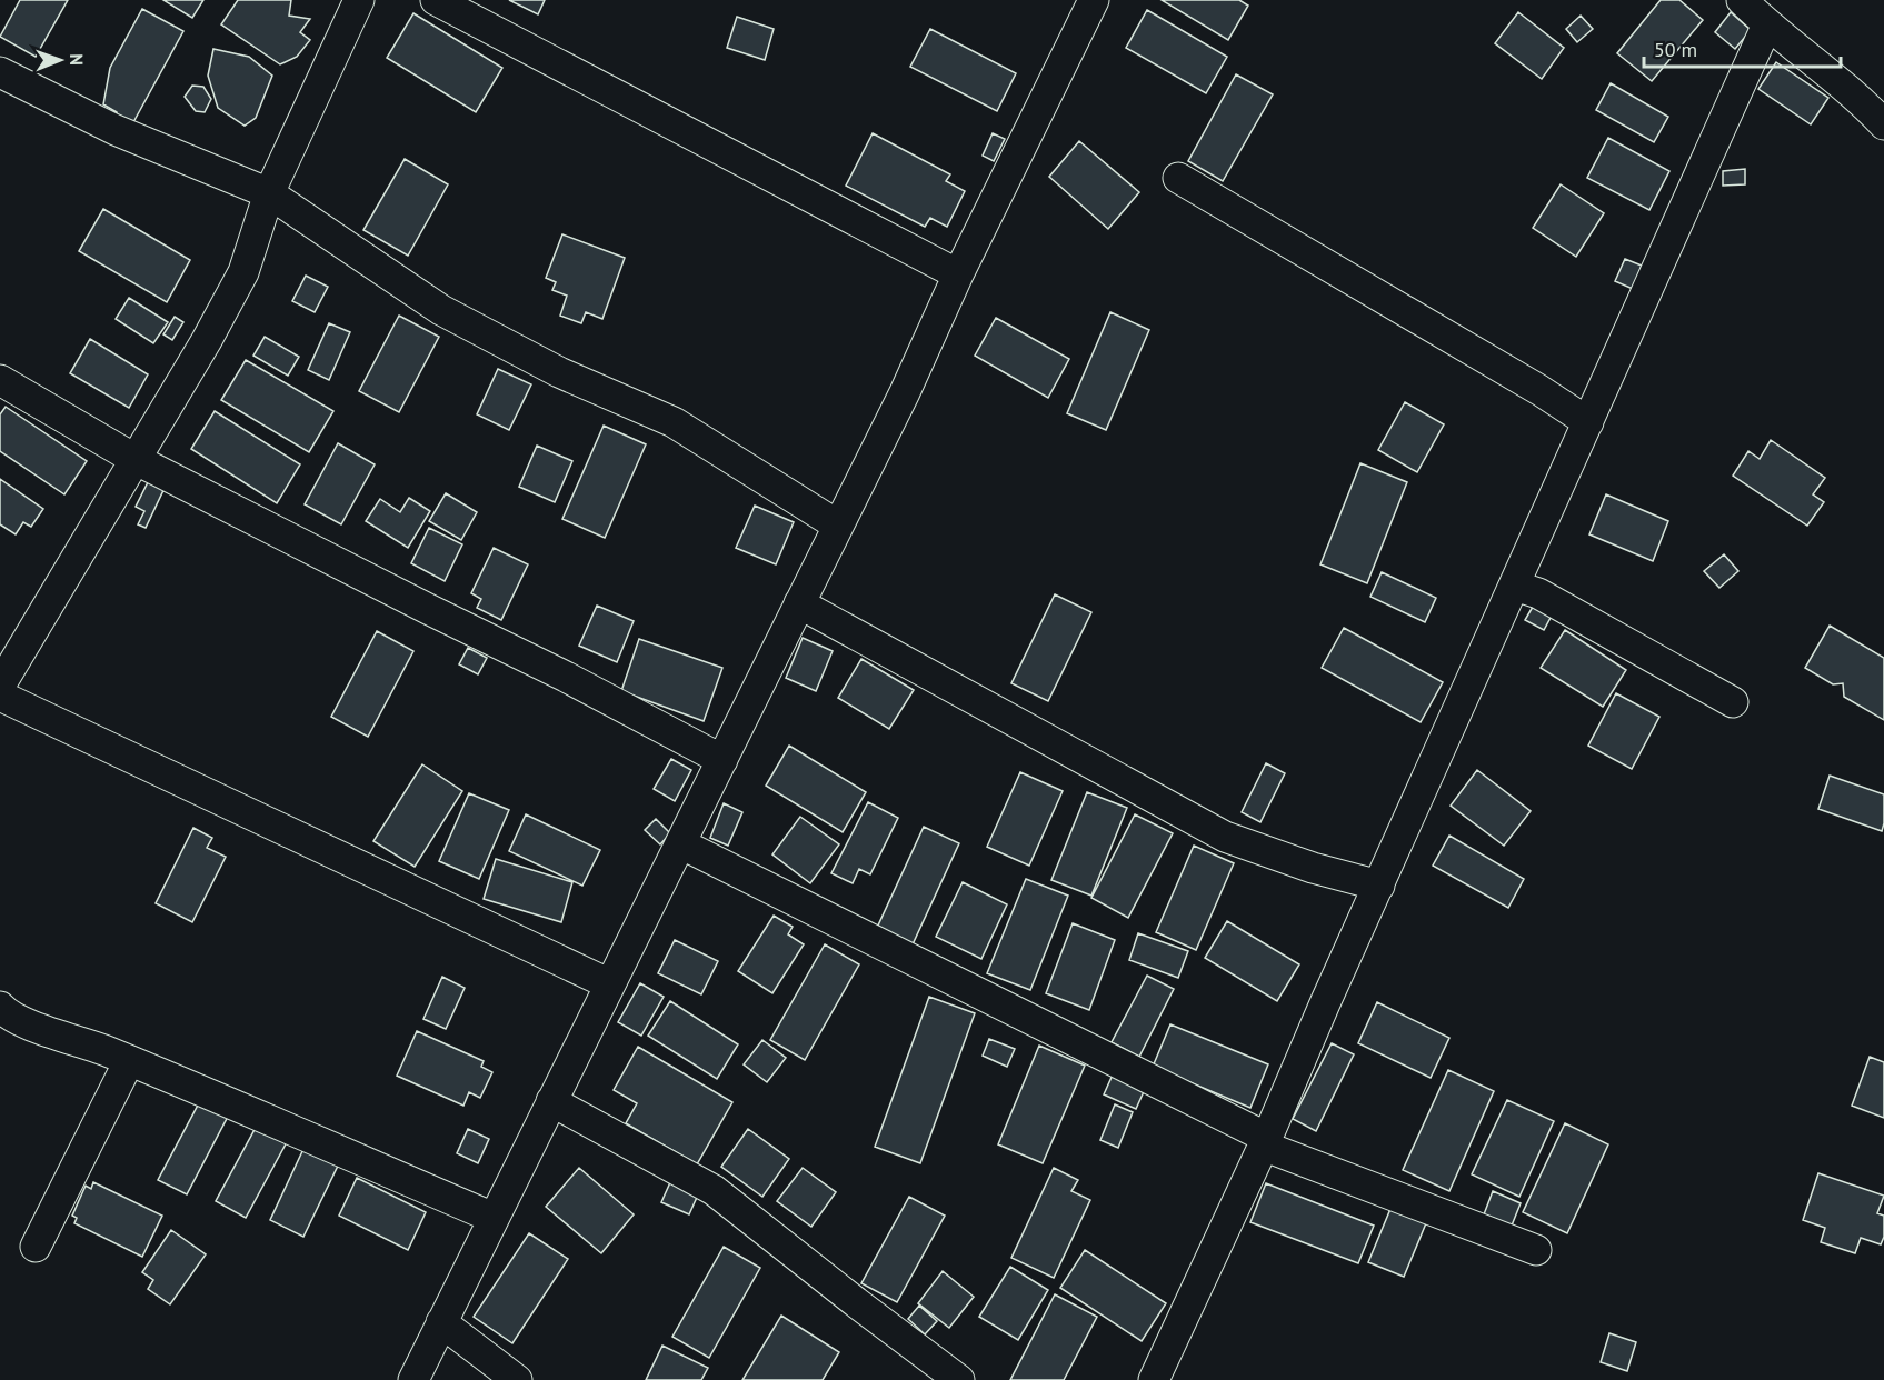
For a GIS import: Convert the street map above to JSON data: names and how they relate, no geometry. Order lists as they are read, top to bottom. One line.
{"scale_bar":"50 m","north":"right"}
